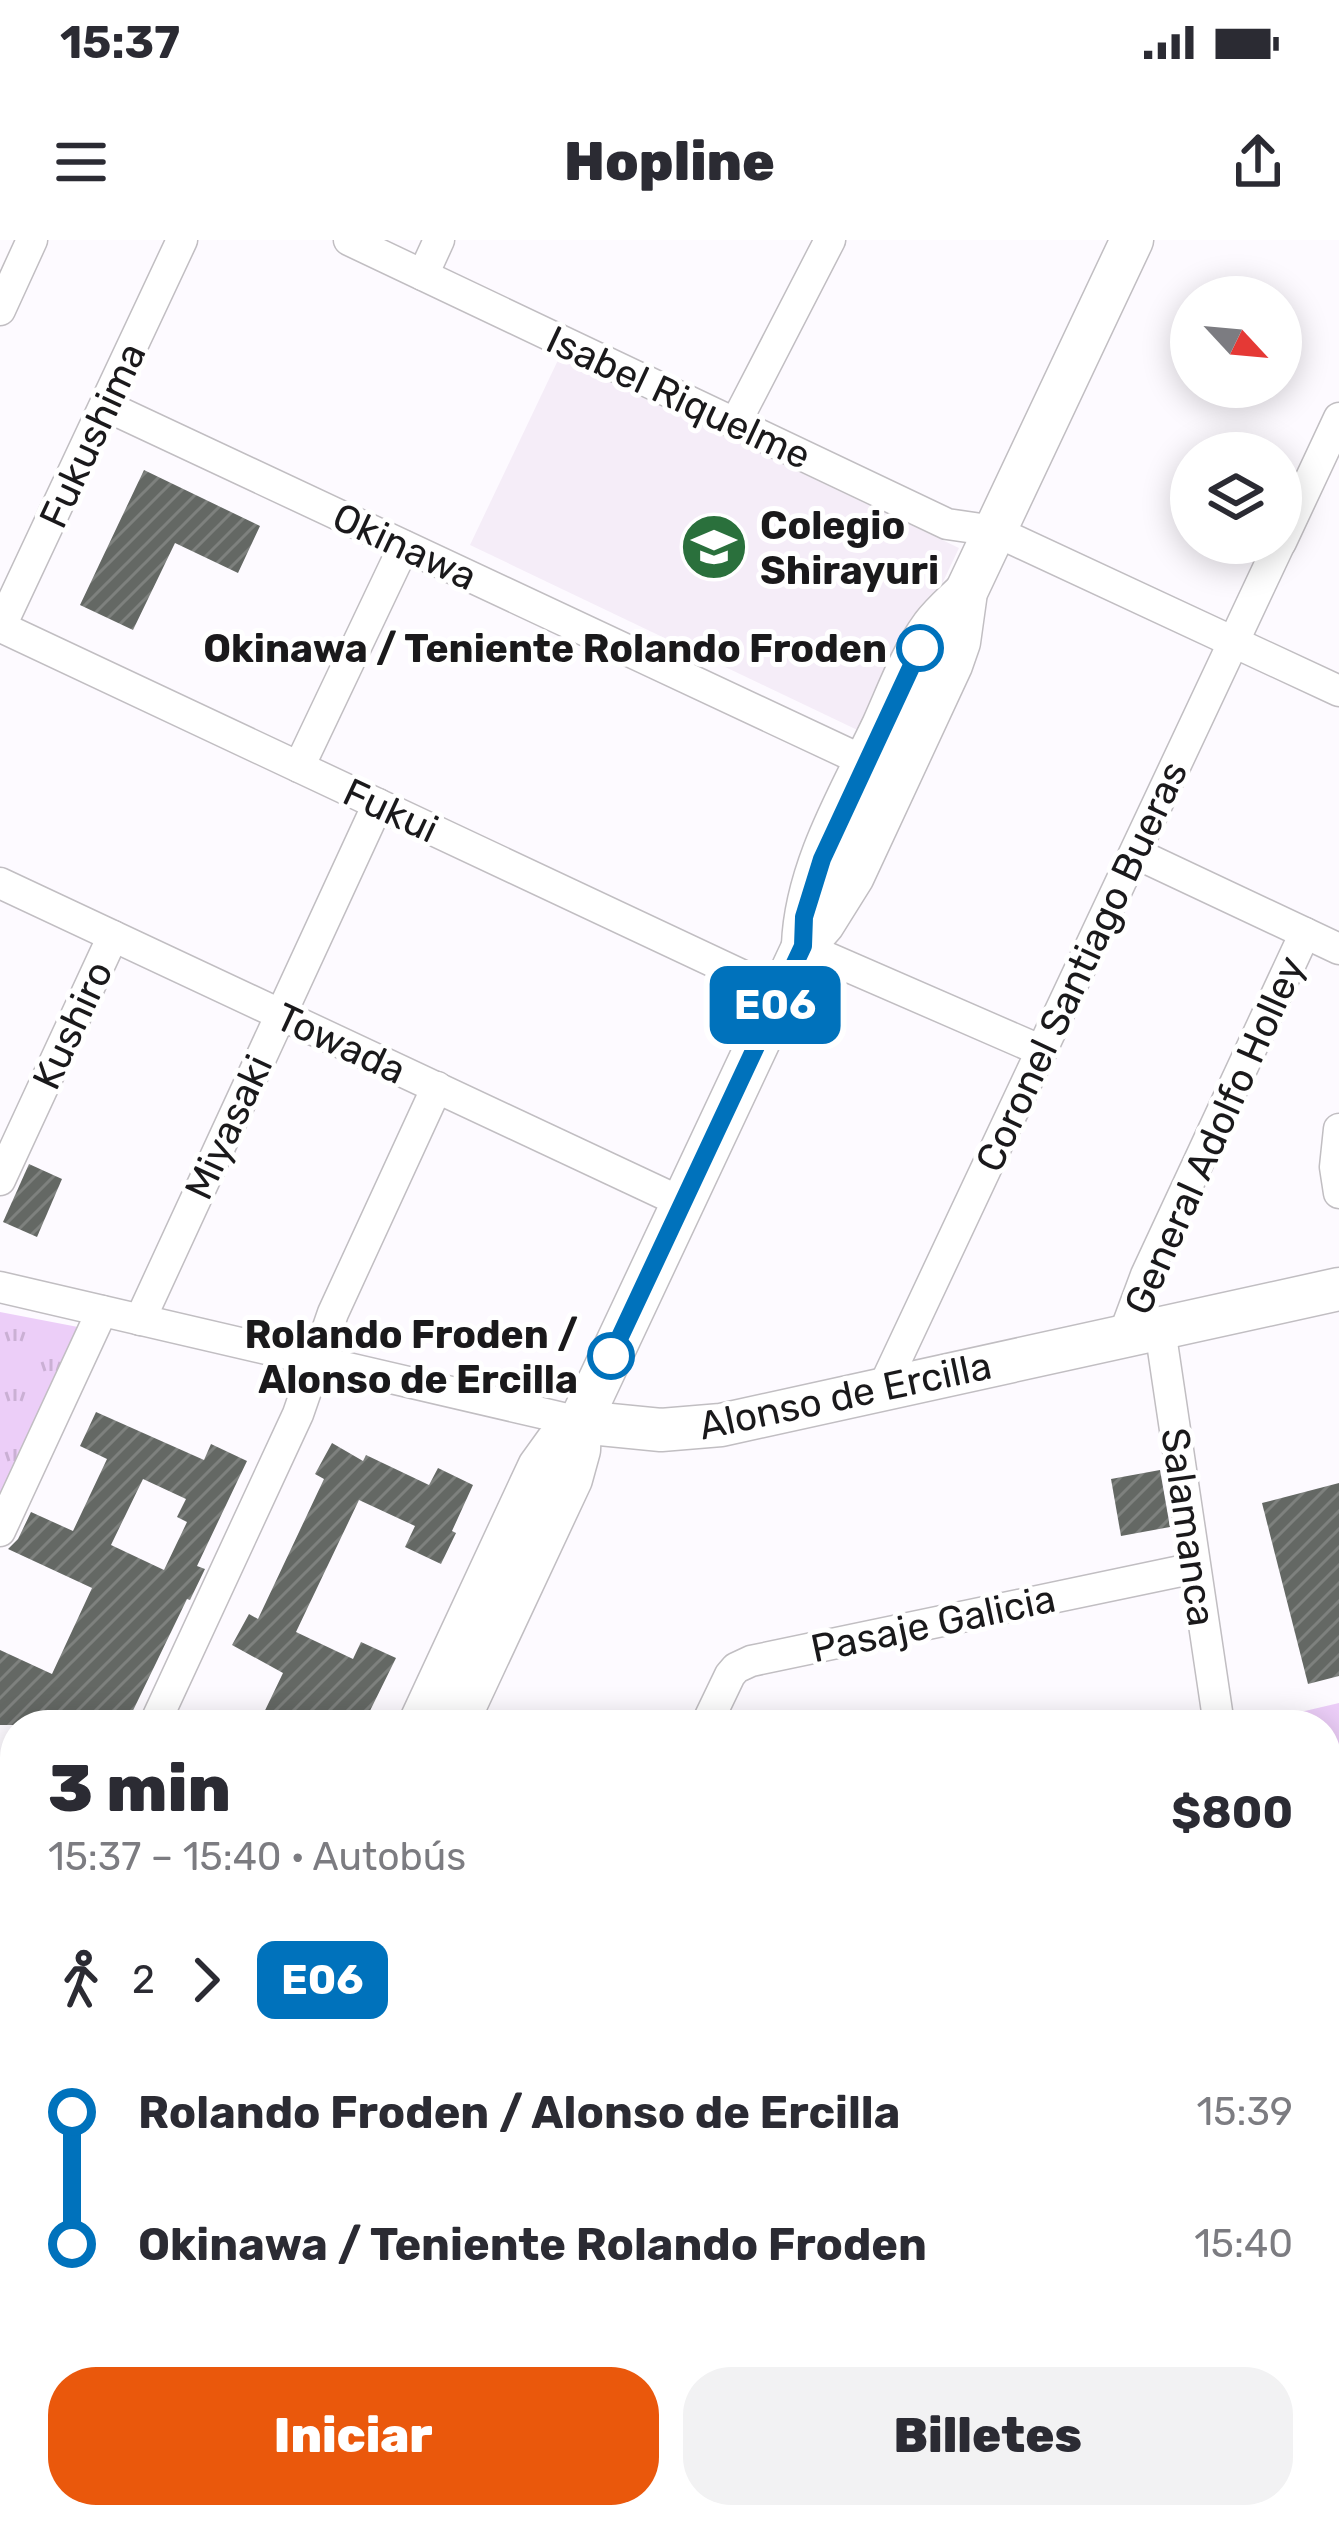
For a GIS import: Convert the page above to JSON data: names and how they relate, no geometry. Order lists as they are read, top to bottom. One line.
{"streets":{"street":["Isabel Riquelme","Fukushima","Okinawa","Fukui","Coronel Santiago Bueras","Kushiro","Towada","Miyasaki","General Adolfo Holley","Alonso de Ercilla","Salamanca","Pasaje Galicia"]},"crossings":[["Isabel Riquelme","Coronel Santiago Bueras"],["Fukushima","Okinawa"],["Fukushima","Fukui"],["Fukui","Miyasaki"],["Coronel Santiago Bueras","Alonso de Ercilla"],["Kushiro","Towada"],["Towada","Miyasaki"],["Miyasaki","Alonso de Ercilla"],["General Adolfo Holley","Alonso de Ercilla"],["General Adolfo Holley","Salamanca"],["Alonso de Ercilla","Salamanca"],["Salamanca","Pasaje Galicia"]],"places":{"school or university":["Colegio Shirayuri"],"other":["Okinawa / Teniente Rolando Froden","Rolando Froden / Alonso de Ercilla"]},"lines":["bus line E06"],"north":"bottom right","page":{"status":"15:37","header":"Hopline","on_map":"E06","heading":["3 min","15:37 – 15:40 · Autobús","$800"],"legs":["2","E06"],"list":[{"name":"Rolando Froden / Alonso de Ercilla","value":"15:39"},{"name":"Okinawa / Teniente Rolando Froden","value":"15:40"}],"buttons":["Iniciar","Billetes"]}}
